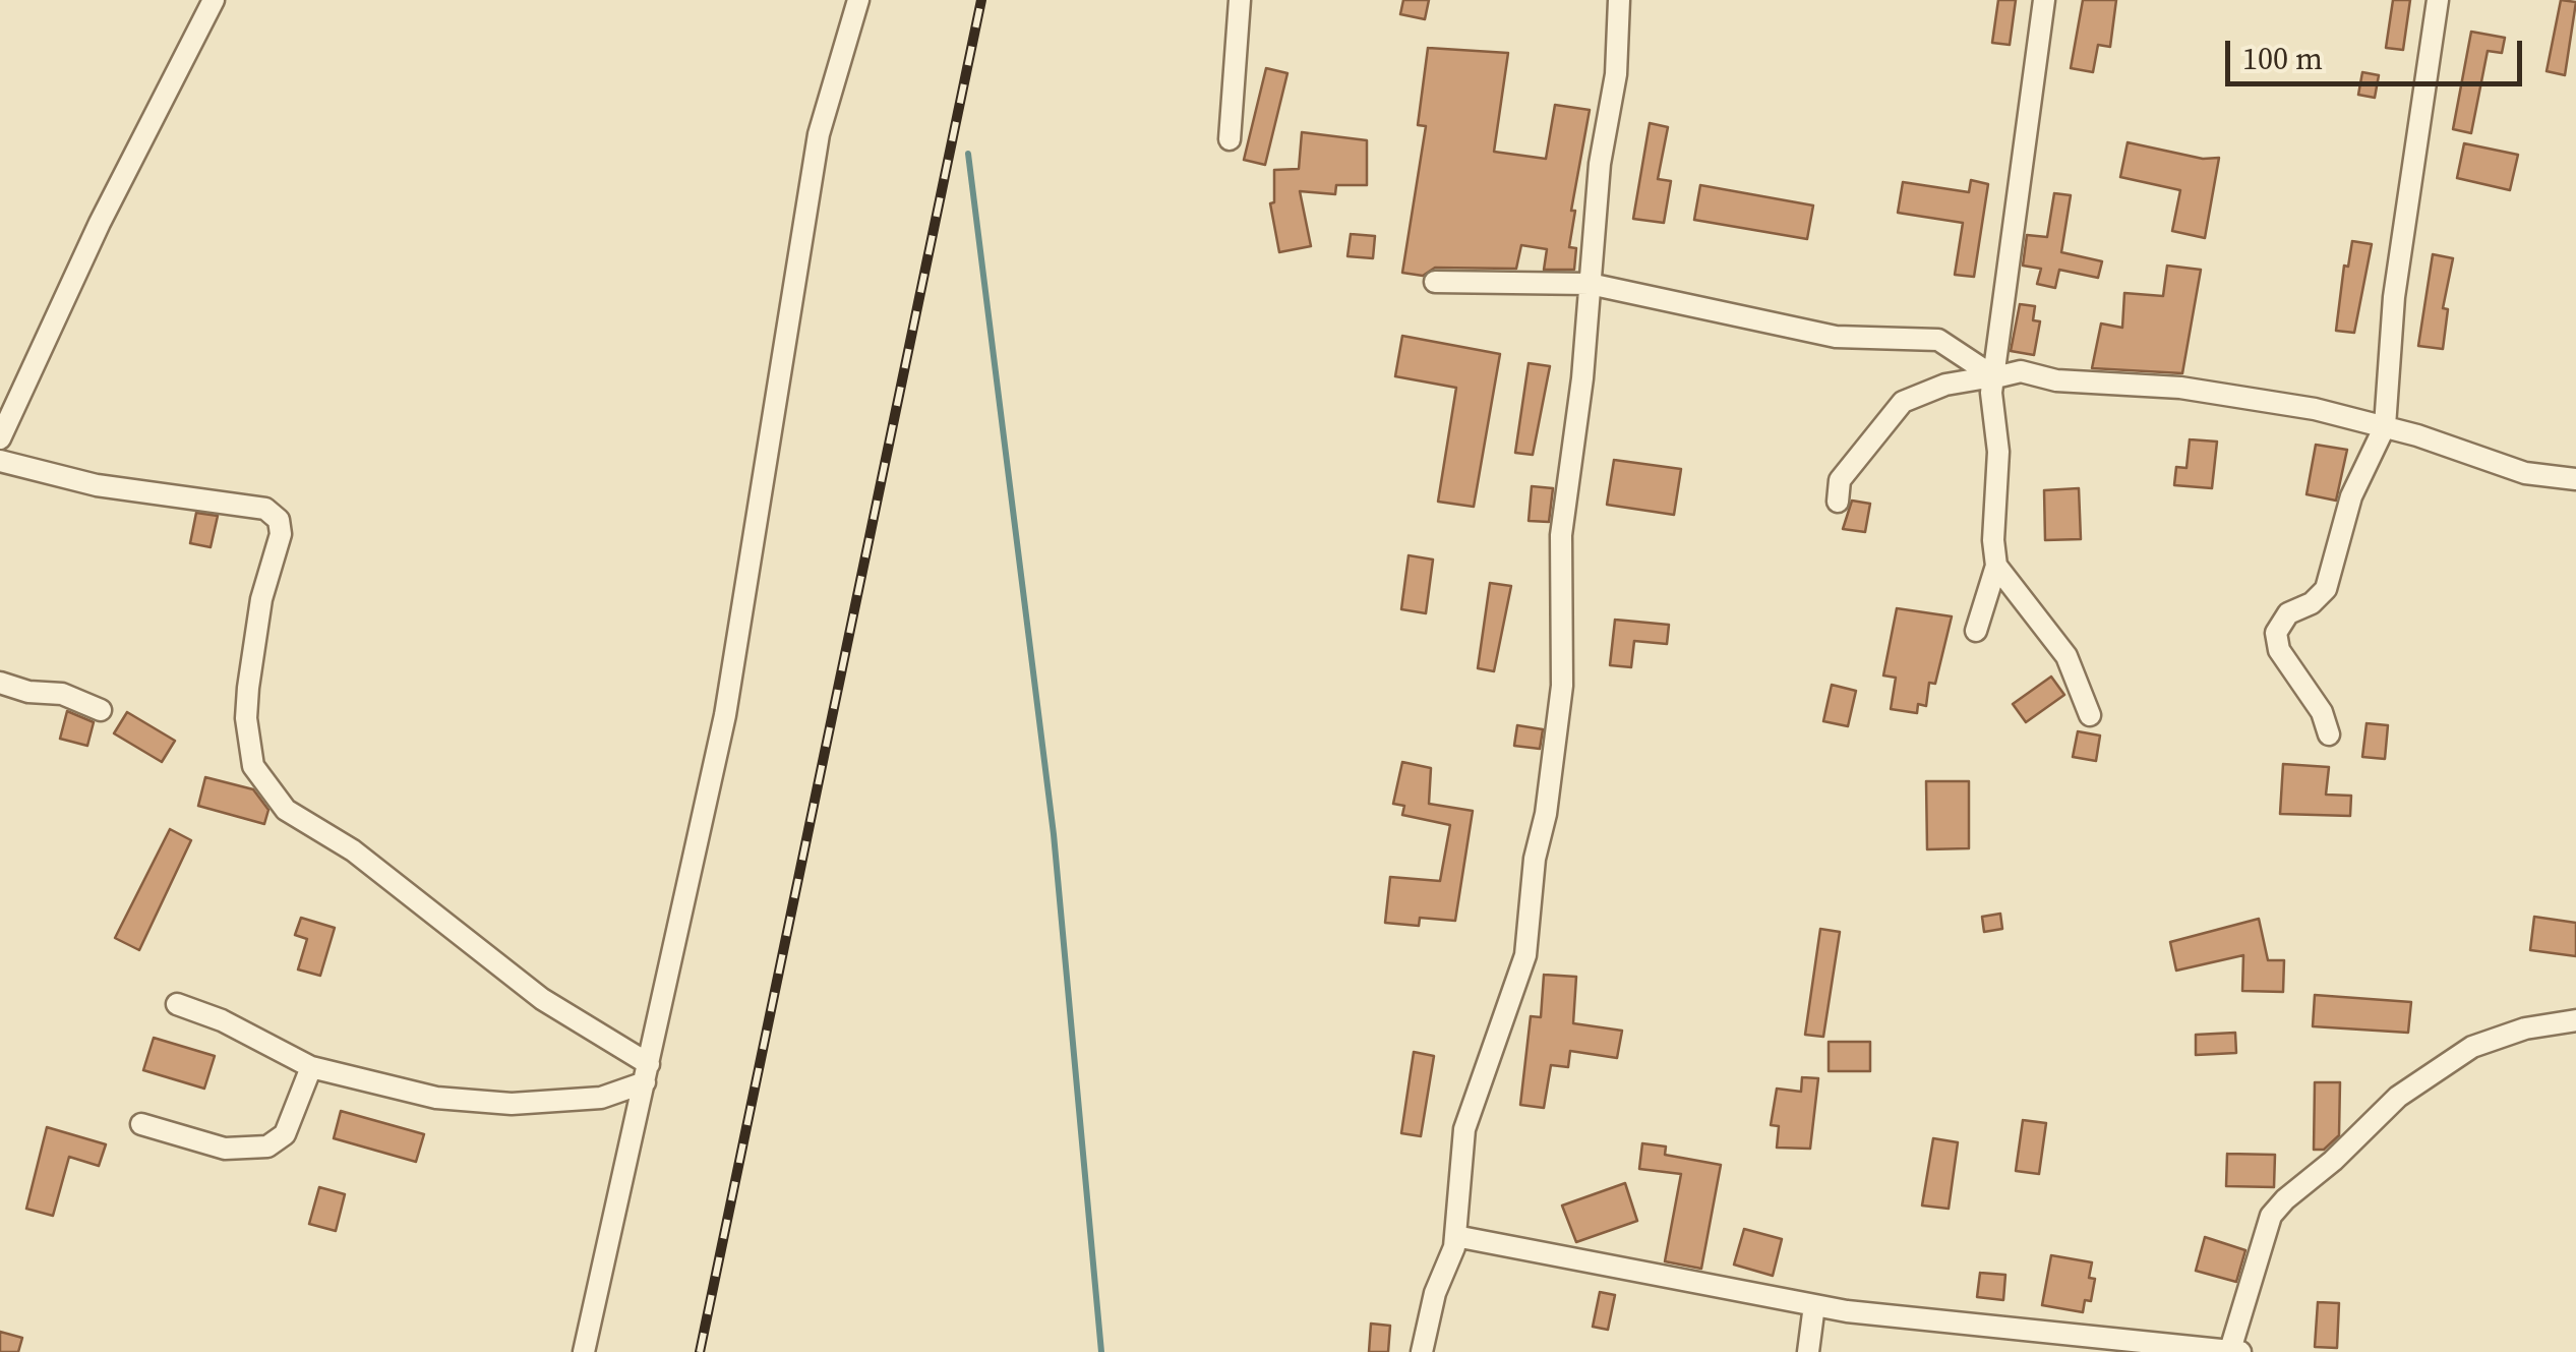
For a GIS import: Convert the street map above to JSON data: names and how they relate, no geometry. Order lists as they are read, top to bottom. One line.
{"scale_bar":"100 m"}
